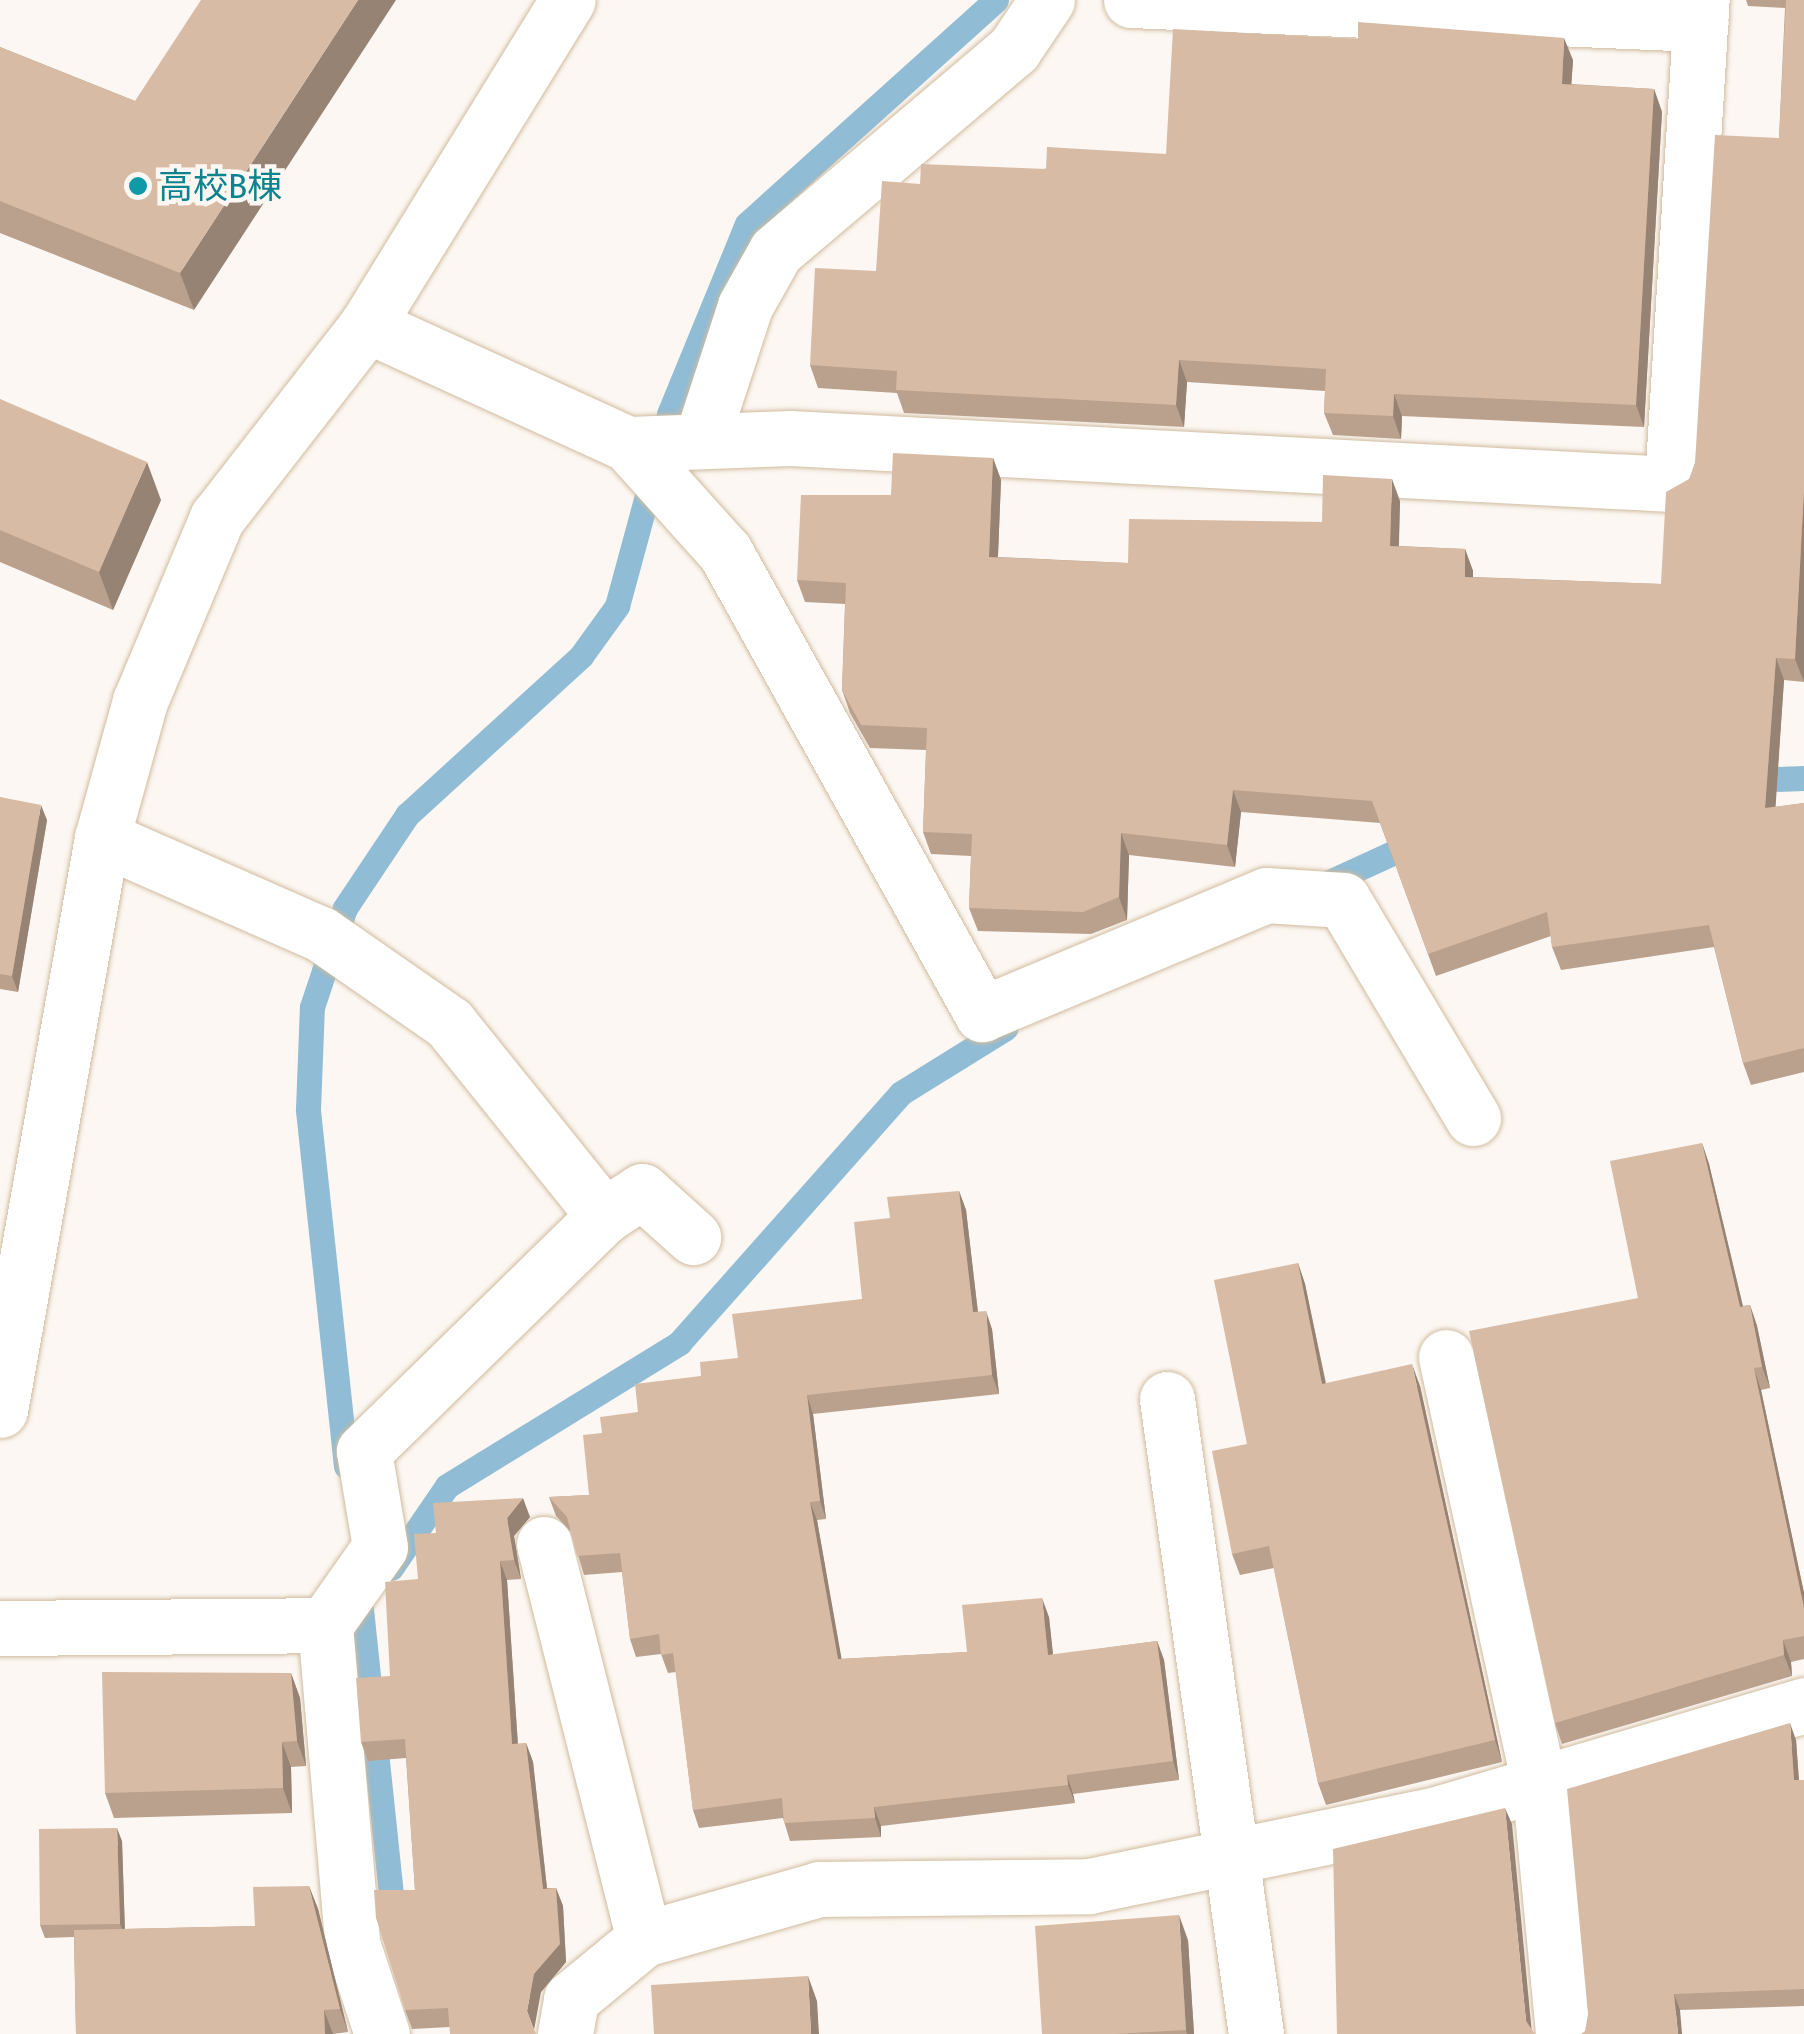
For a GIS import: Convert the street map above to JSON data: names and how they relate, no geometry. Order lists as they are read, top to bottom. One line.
{"places":["高校B棟"]}
